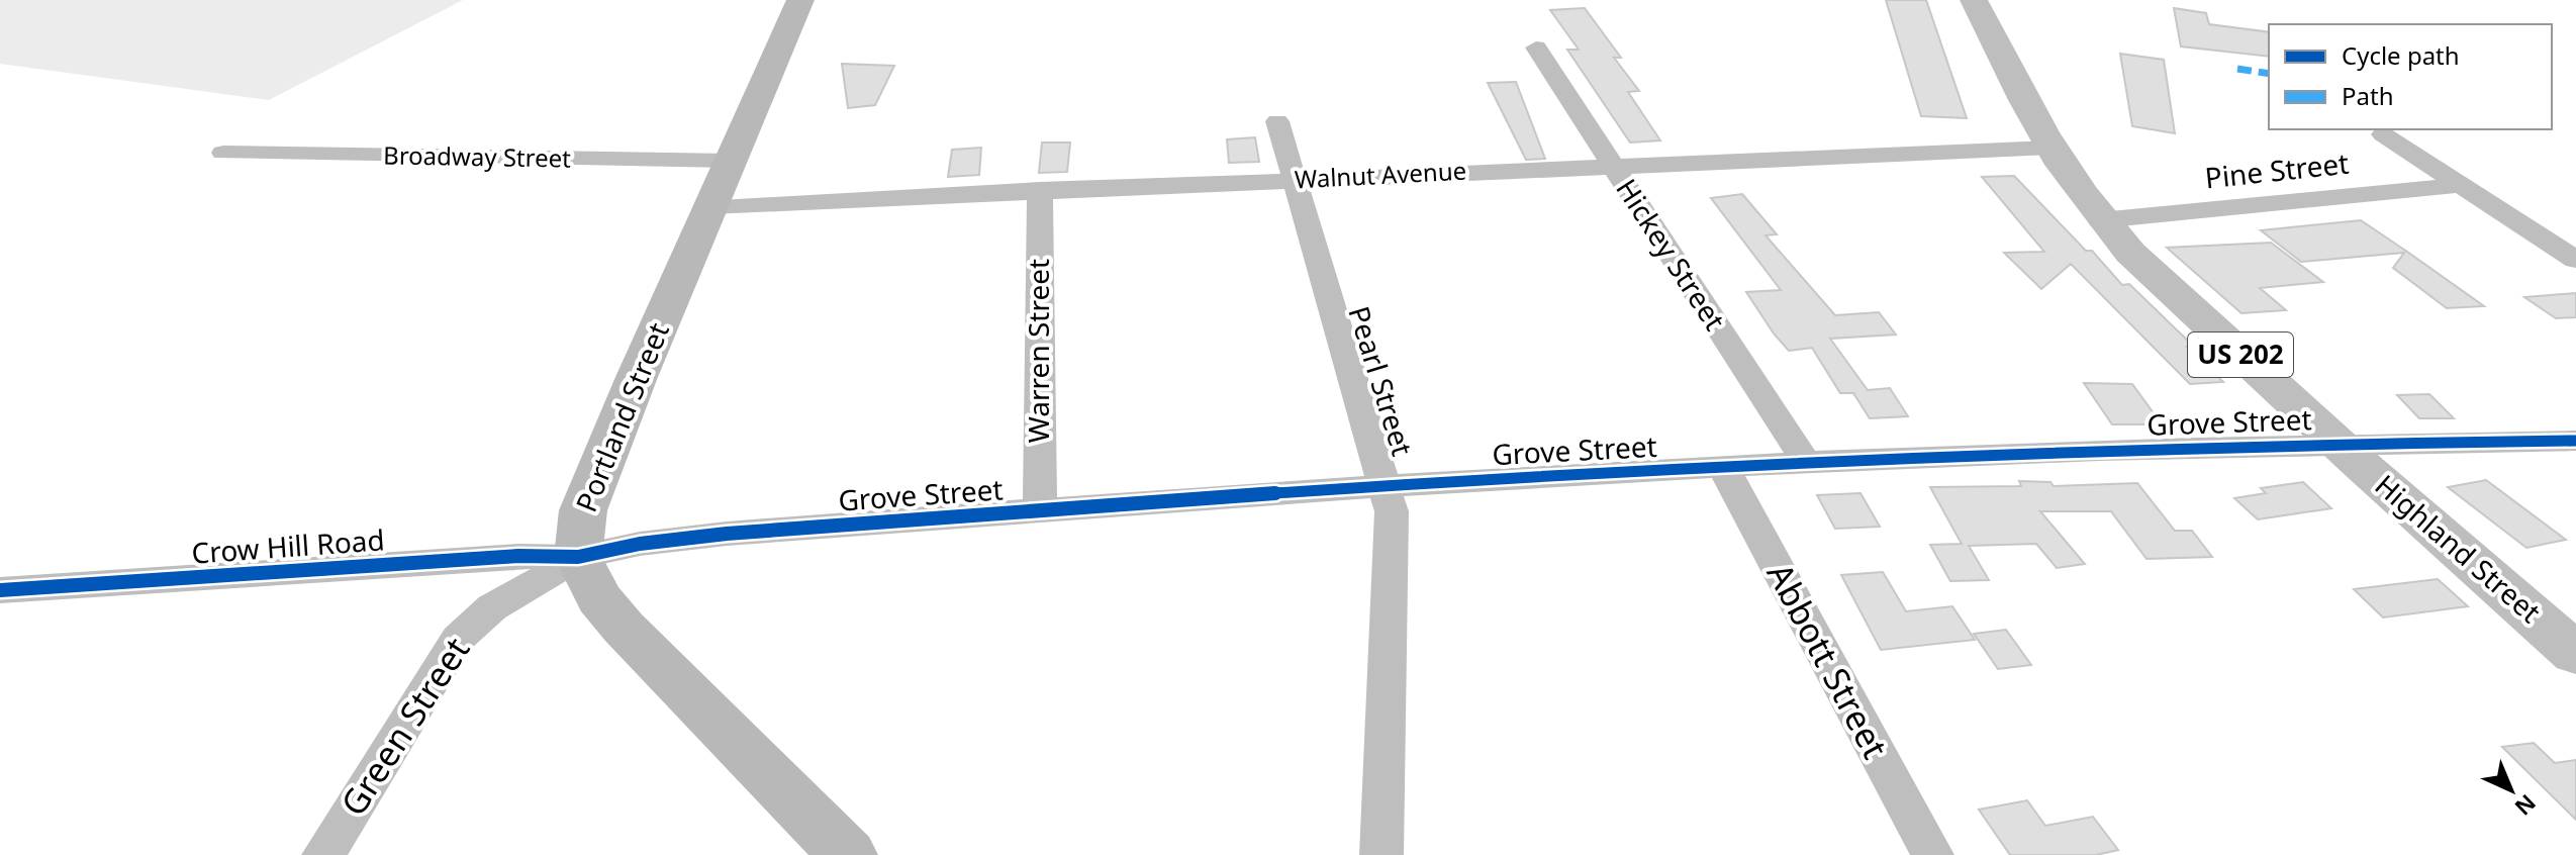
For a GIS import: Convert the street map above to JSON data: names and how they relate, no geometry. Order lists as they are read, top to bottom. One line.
{"streets":{"highway":["US 202","Highland Street"],"street":["Broadway Street","Pine Street","Walnut Avenue","Hickey Street","Warren Street","Pearl Street","Portland Street","Grove Street","Crow Hill Road","Abbott Street","Green Street"]},"crossings":[["Broadway Street","Portland Street"],["Pine Street","Highland Street"],["Walnut Avenue","Hickey Street"],["Walnut Avenue","Warren Street"],["Walnut Avenue","Pearl Street"],["Walnut Avenue","Portland Street"],["Walnut Avenue","Highland Street"],["Hickey Street","Grove Street"],["Warren Street","Grove Street"],["Pearl Street","Grove Street"],["Portland Street","Grove Street"],["Portland Street","Crow Hill Road"],["Portland Street","Green Street"],["Grove Street","Crow Hill Road"],["Grove Street","Highland Street"],["Grove Street","Abbott Street"],["Grove Street","Green Street"],["Crow Hill Road","Green Street"]],"legend":["Cycle path","Path"],"north":"bottom right"}
